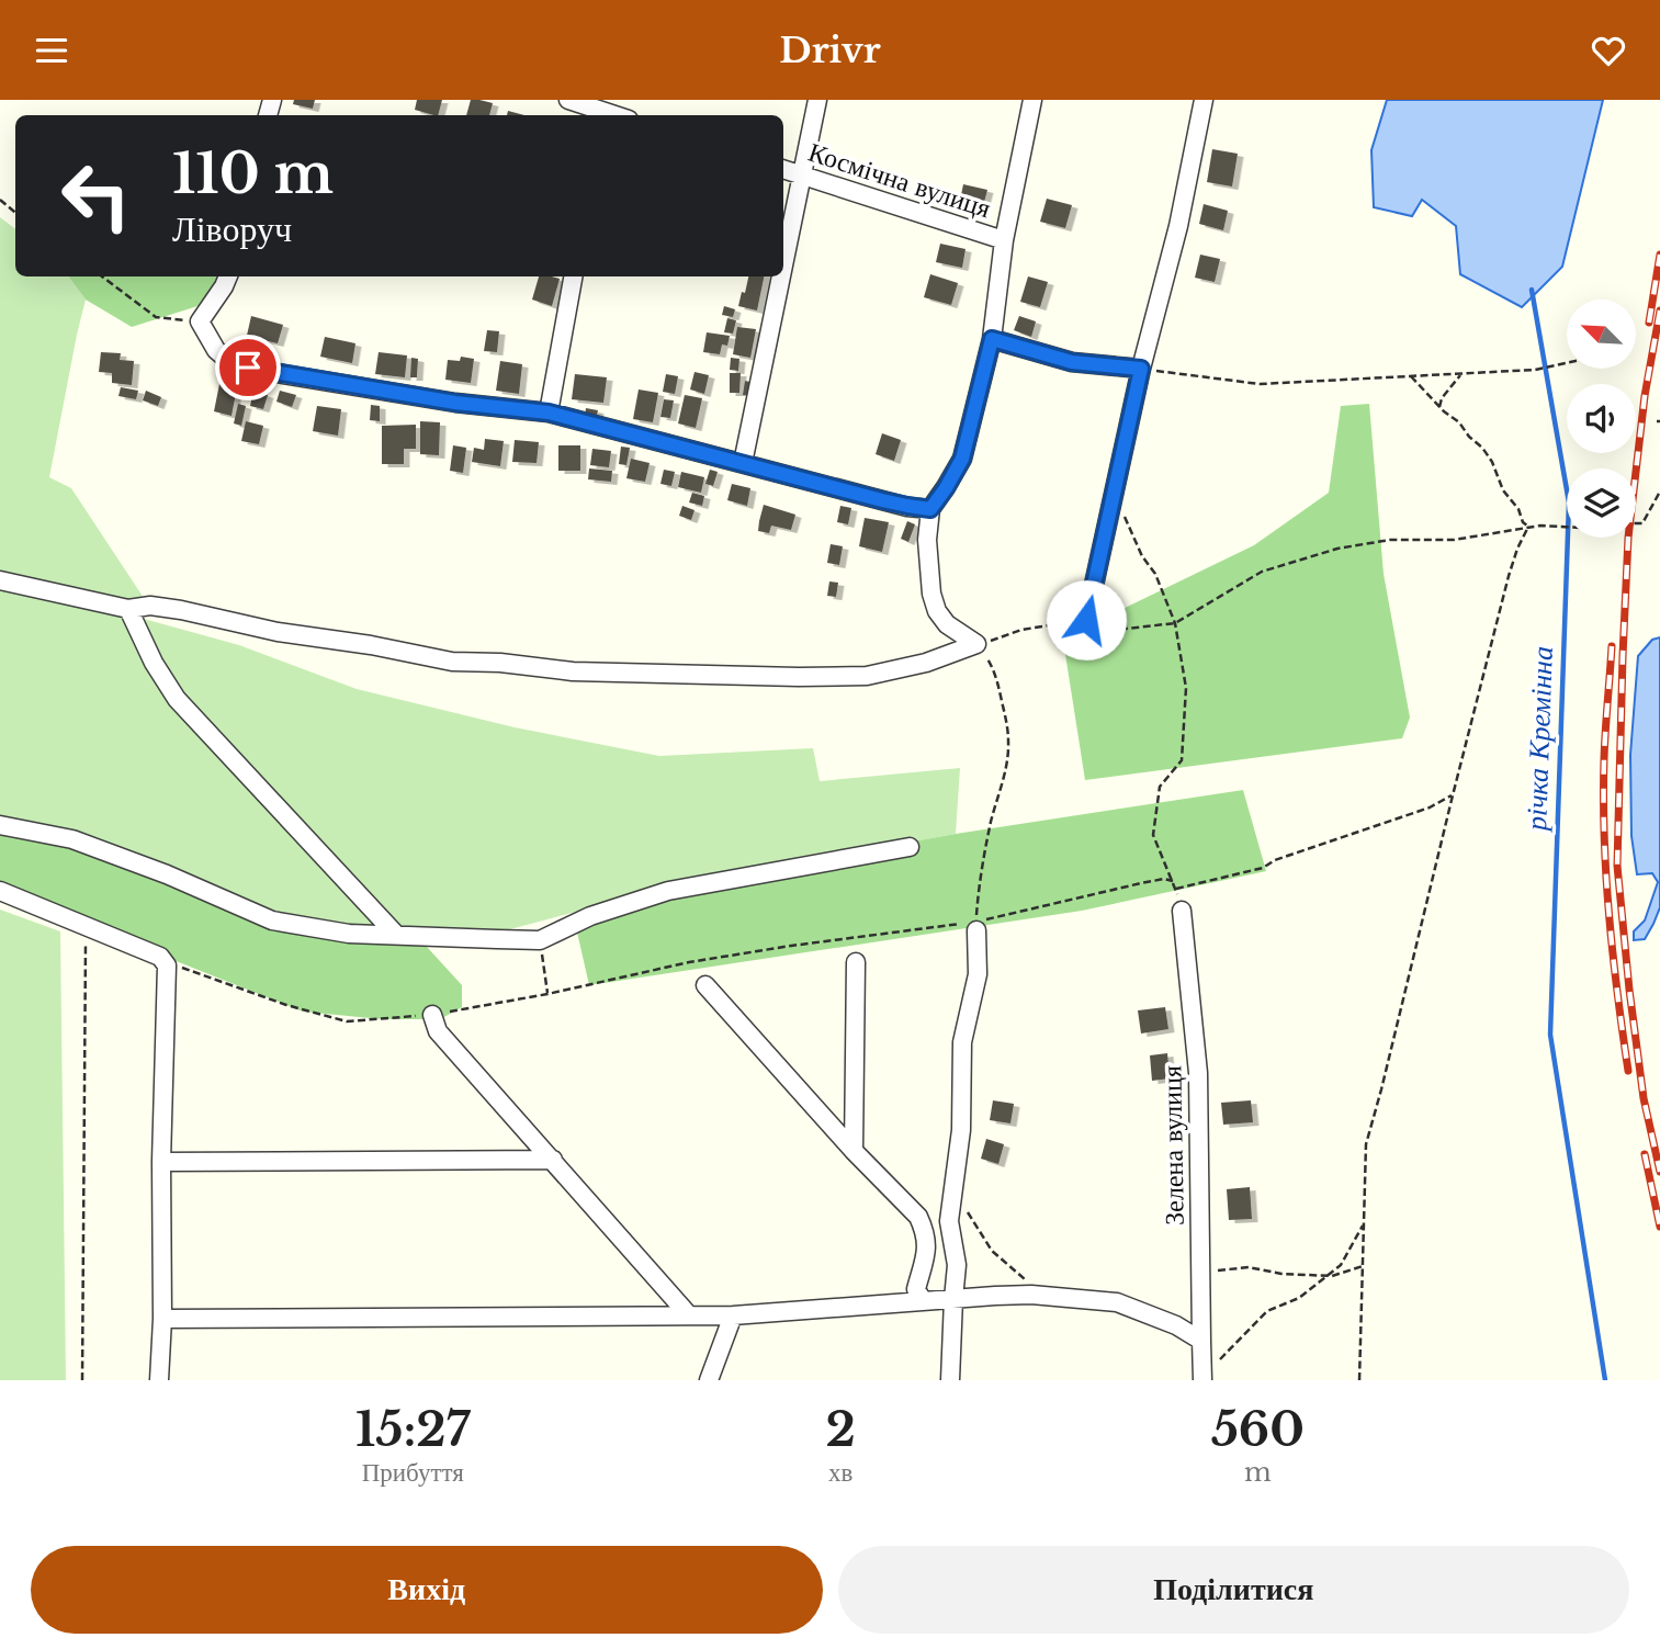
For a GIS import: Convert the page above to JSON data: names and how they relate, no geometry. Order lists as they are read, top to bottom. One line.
{"streets":{"street":["Космічна вулиця","Зелена вулиця"]},"water":["річка Кремінна"],"north":"top left","page":{"header":"Drivr","turn":["110 m","Ліворуч"],"eta":["15:27","Прибуття","2","хв","560","m"],"buttons":["Вихід","Поділитися"]}}
